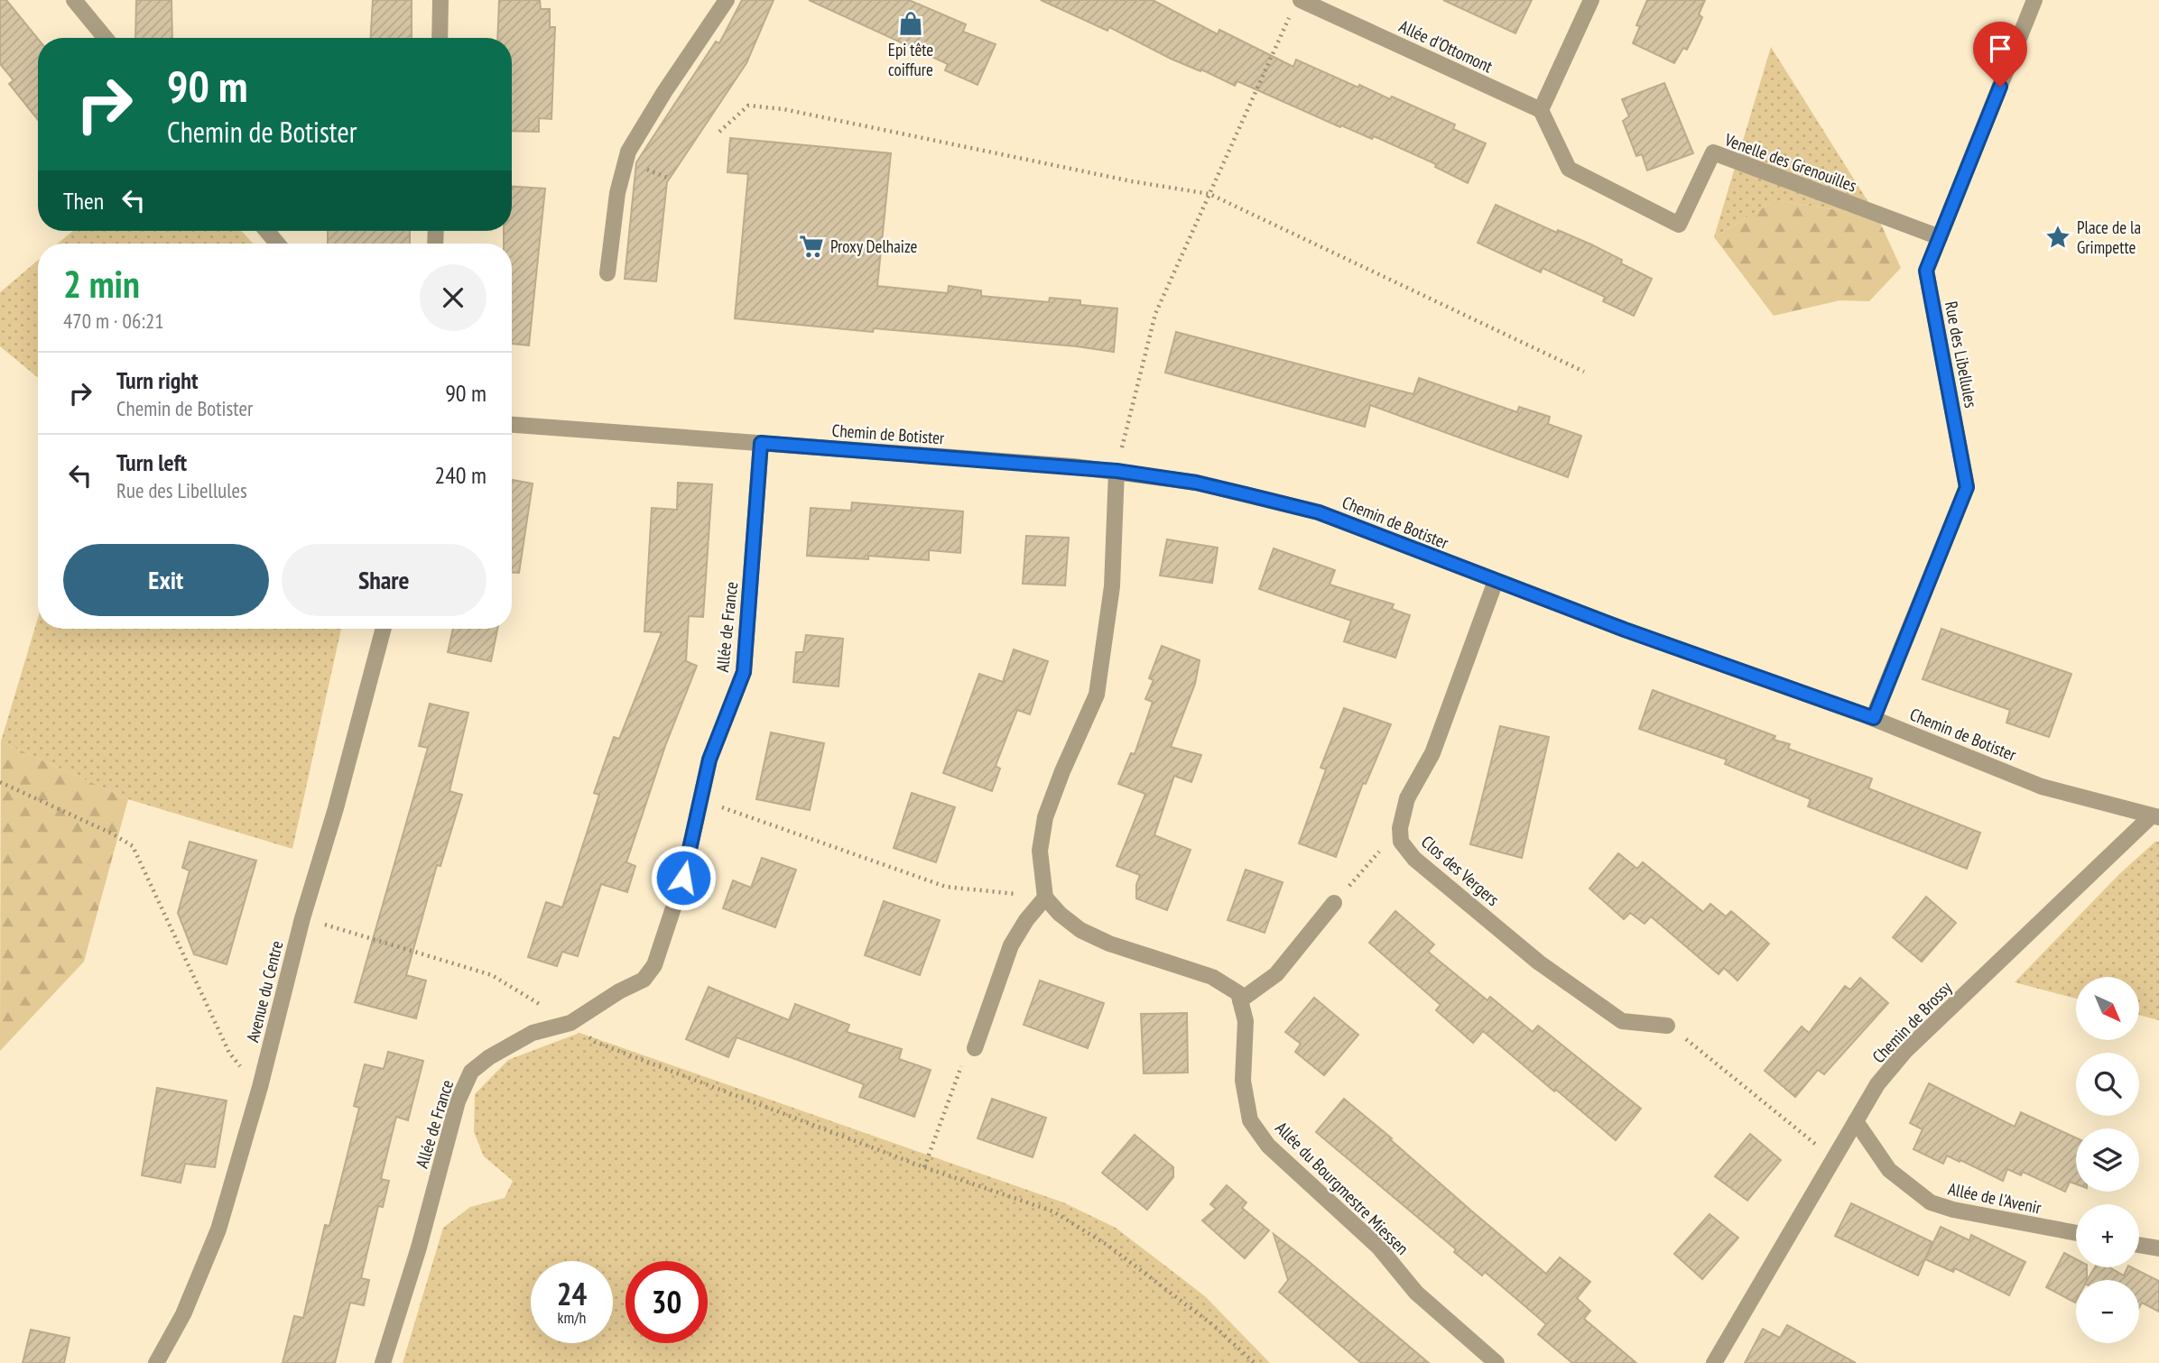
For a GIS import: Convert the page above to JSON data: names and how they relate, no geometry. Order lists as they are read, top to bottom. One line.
{"streets":{"street":["Allée d'Ottomont","Venelle des Grenouilles","Rue des Libellules","Chemin de Botister","Allée de France","Clos des Vergers","Avenue du Centre","Chemin de Brossy","Allée du Bourgmestre Miessen","Allée de l'Avenir"]},"crossings":[["Allée d'Ottomont","Venelle des Grenouilles"],["Venelle des Grenouilles","Rue des Libellules"],["Rue des Libellules","Chemin de Botister"],["Chemin de Botister","Allée de France"],["Chemin de Botister","Clos des Vergers"],["Chemin de Botister","Chemin de Brossy"],["Chemin de Brossy","Allée de l'Avenir"]],"places":{"shop":["Epi tête coiffure"],"place":["Place de la Grimpette"],"supermarket":["Proxy Delhaize"]},"north":"bottom right","page":{"turn":["90 m","Chemin de Botister"],"then":"Then","heading":["2 min","470 m · 06:21"],"list":[{"name":"Turn right","note":"Chemin de Botister","value":"90 m"},{"name":"Turn left","note":"Rue des Libellules","value":"240 m"}],"buttons":["Exit","Share"],"map_buttons":["+","−"],"speed":"24 km/h","limit":"30"}}
